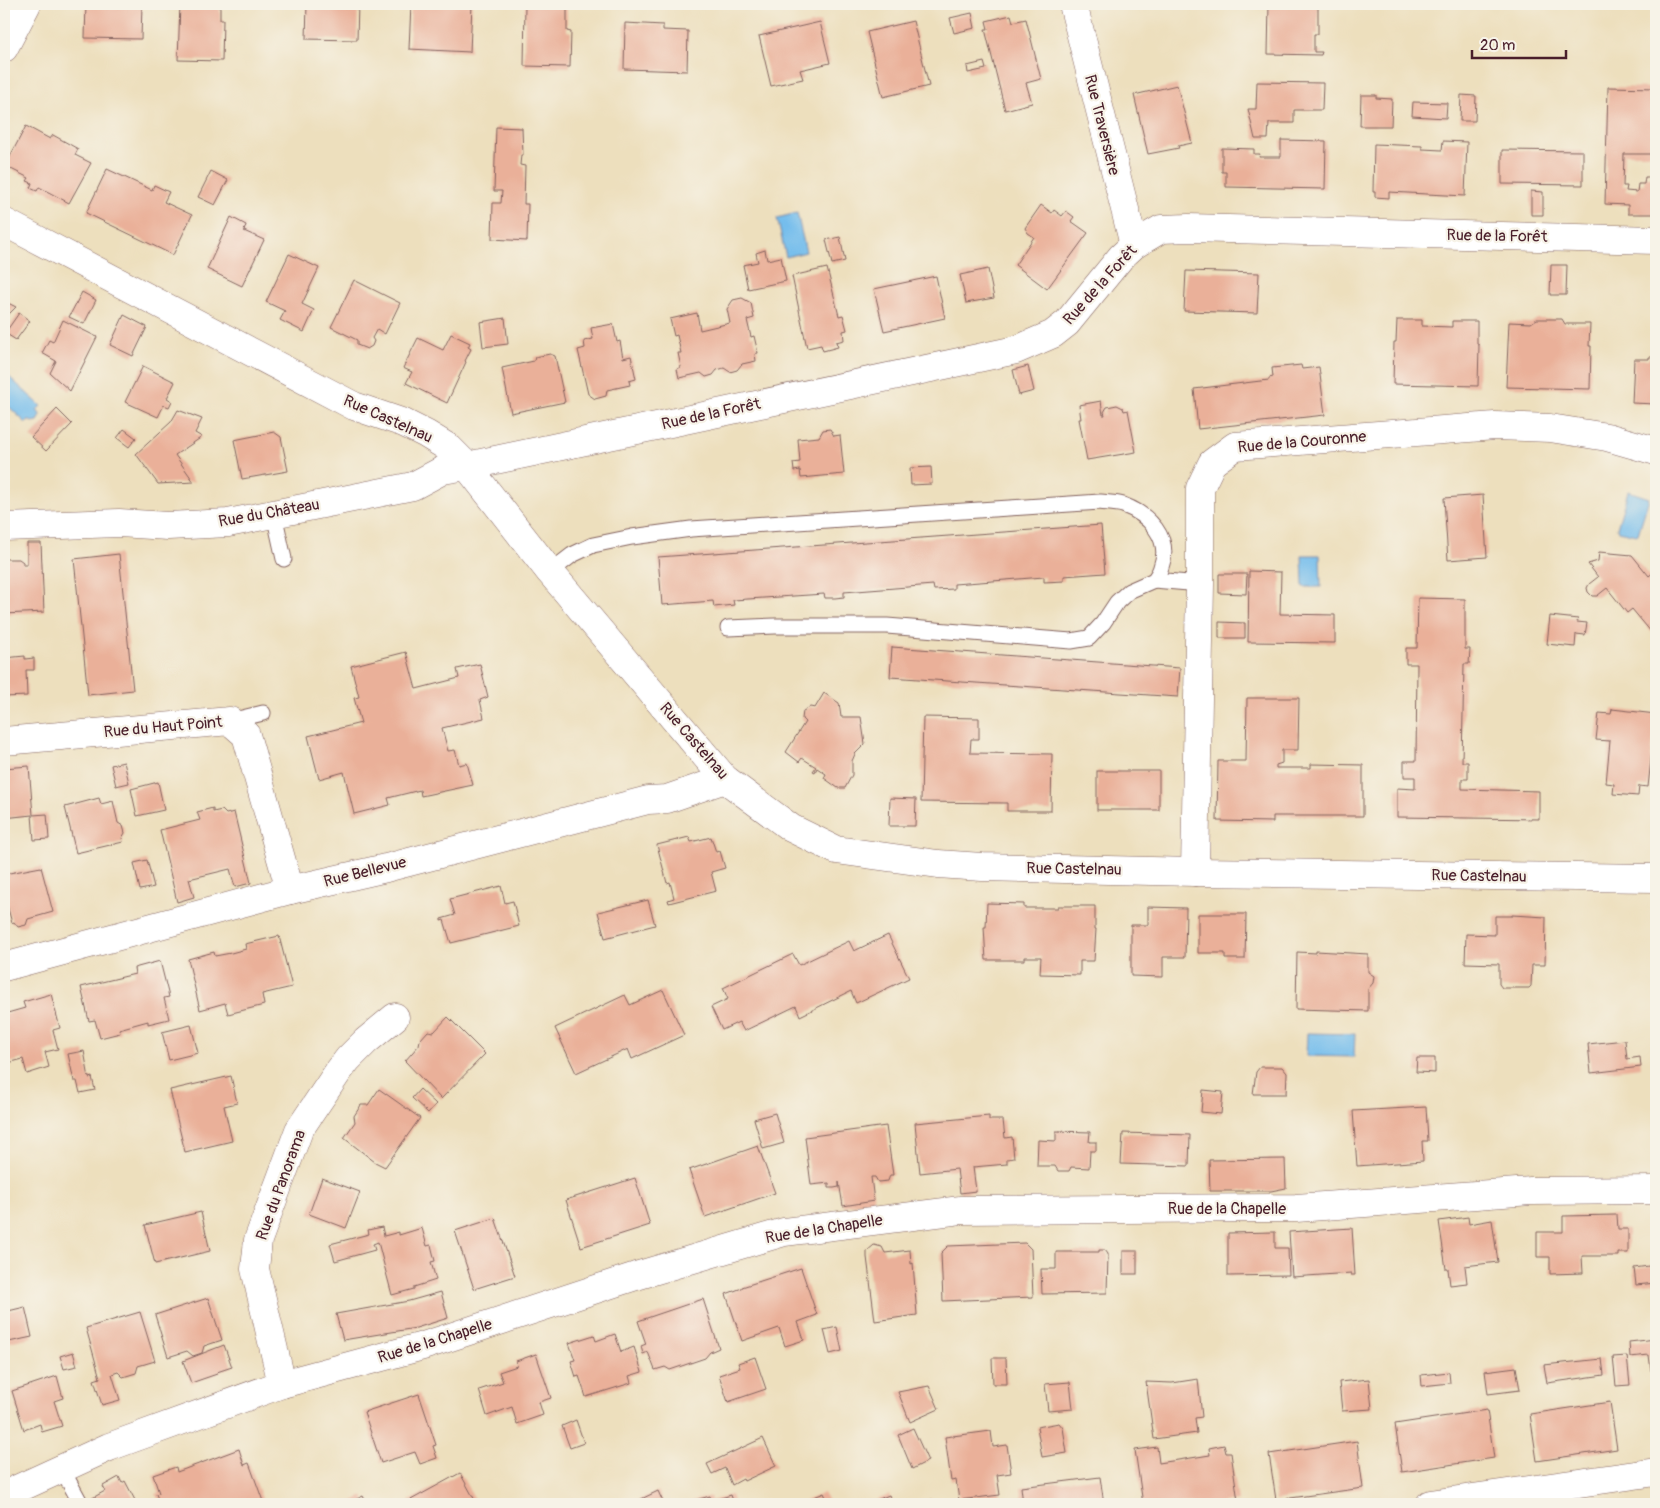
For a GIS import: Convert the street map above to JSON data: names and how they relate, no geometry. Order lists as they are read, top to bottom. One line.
{"streets":{"street":["Rue Traversière","Rue de la Forêt","Rue Castelnau","Rue de la Couronne","Rue du Château","Rue du Haut Point","Rue Bellevue","Rue du Panorama","Rue de la Chapelle"]},"crossings":[["Rue Traversière","Rue de la Forêt"],["Rue de la Forêt","Rue Castelnau"],["Rue de la Forêt","Rue du Château"],["Rue Castelnau","Rue de la Couronne"],["Rue Castelnau","Rue du Château"],["Rue Castelnau","Rue Bellevue"],["Rue du Haut Point","Rue Bellevue"],["Rue du Panorama","Rue de la Chapelle"]],"scale_bar":"20 m"}
